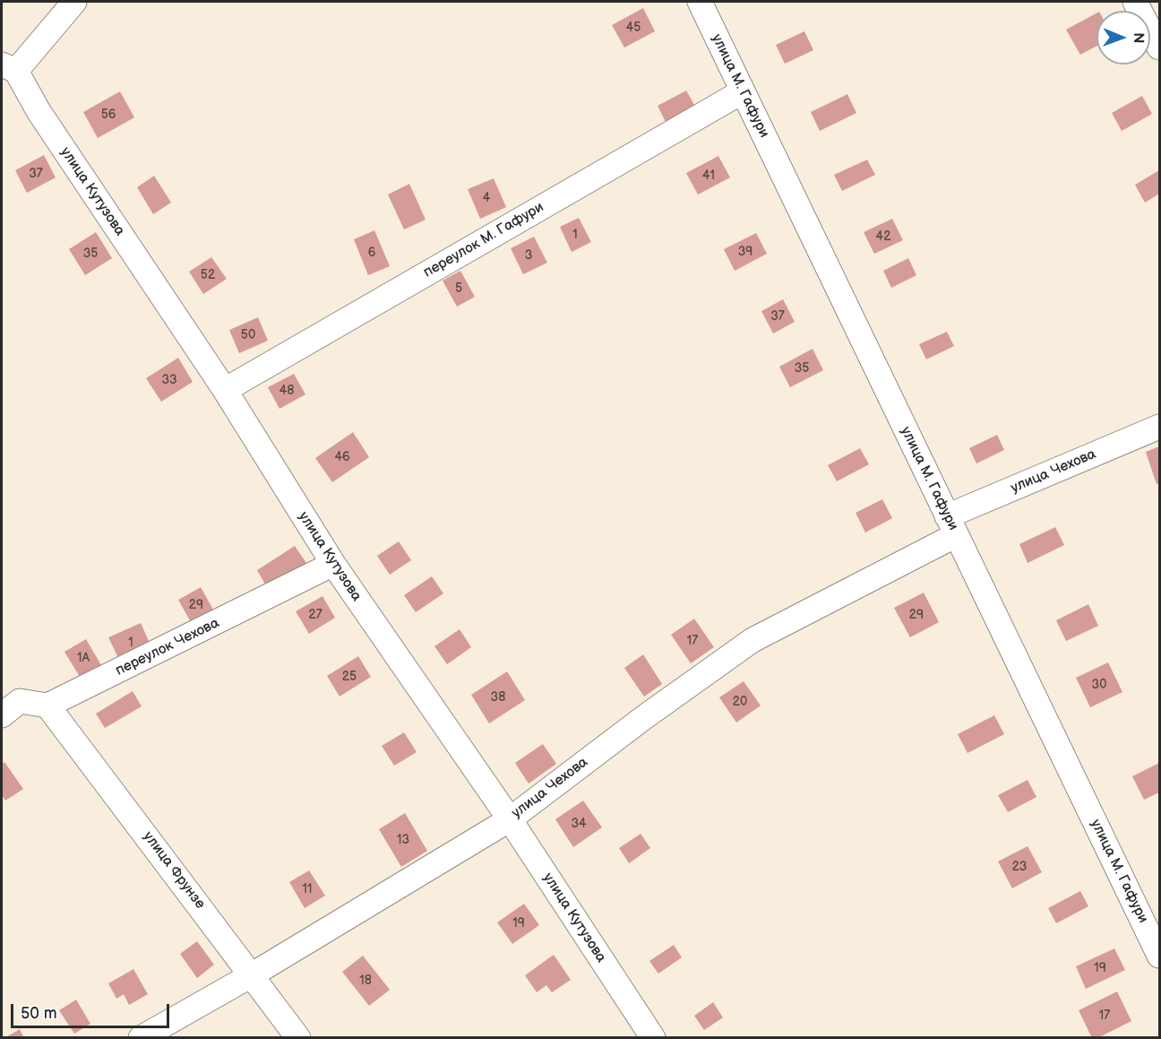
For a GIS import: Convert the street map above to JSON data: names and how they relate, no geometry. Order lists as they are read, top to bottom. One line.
{"streets":{"street":["улица М. Гафури","улица Кутузова","переулок М. Гафури","улица Чехова","переулок Чехова","улица Фрунзе"]},"crossings":[["улица М. Гафури","переулок М. Гафури"],["улица М. Гафури","улица Чехова"],["улица Кутузова","переулок М. Гафури"],["улица Кутузова","улица Чехова"],["улица Кутузова","переулок Чехова"],["улица Чехова","улица Фрунзе"],["переулок Чехова","улица Фрунзе"]],"house_numbers":["45","56","37","41","4","1","42","39","6","35","3","52","5","37","50","35","33","48","46","29","27","29","17","1","1А","25","30","38","20","34","13","23","11","19","19","18","17"],"scale_bar":"50 m","north":"right"}
